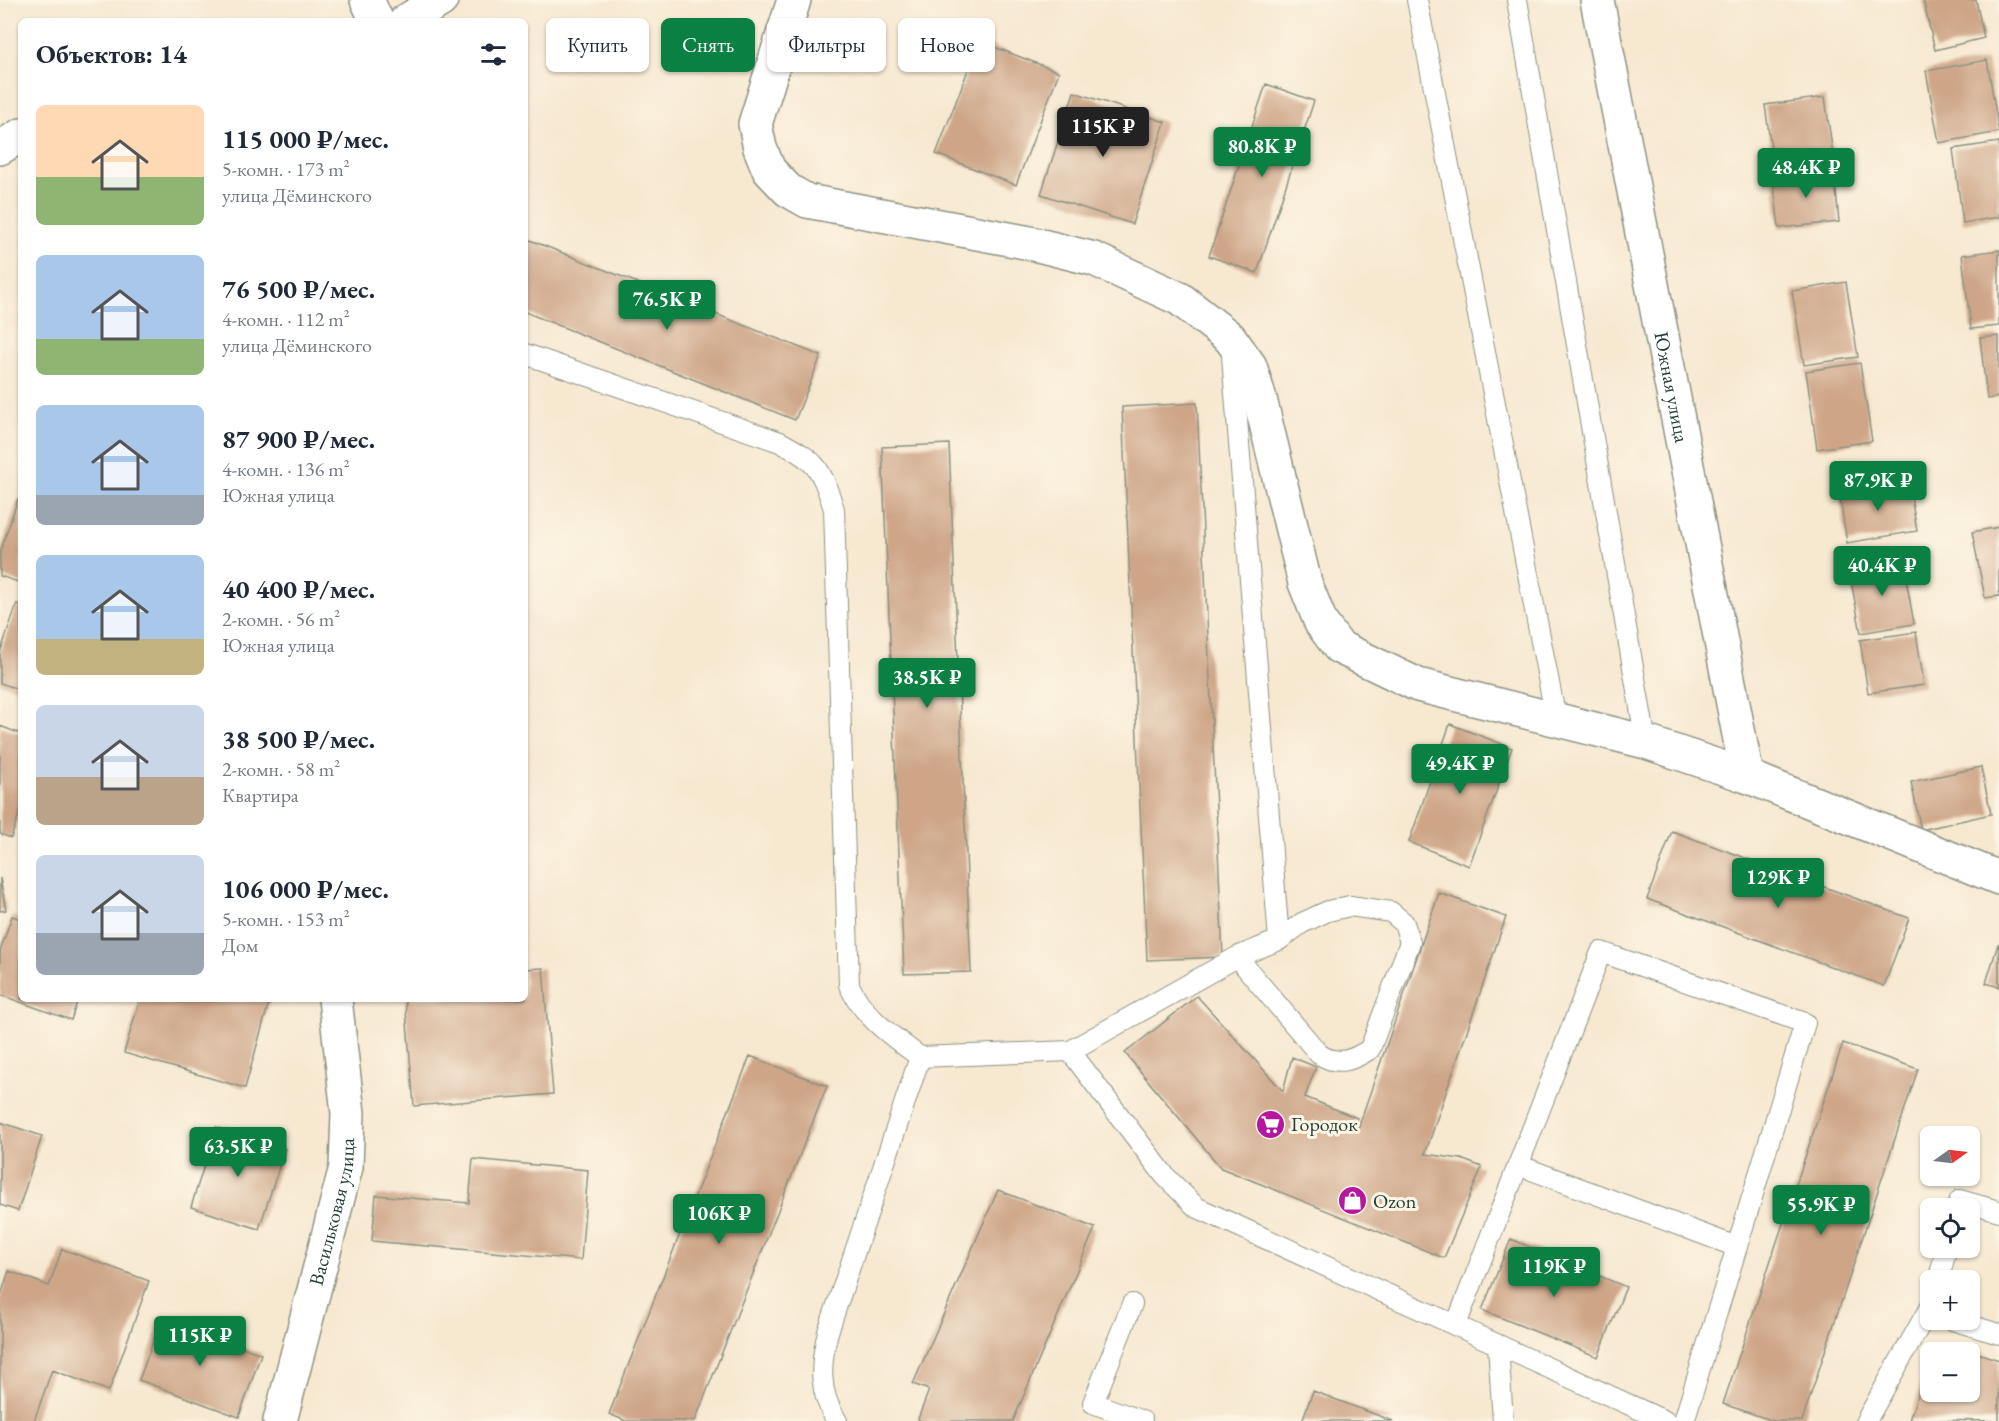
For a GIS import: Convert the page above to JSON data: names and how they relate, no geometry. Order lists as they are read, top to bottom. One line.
{"streets":{"street":["Южная улица","Васильковая улица"]},"places":{"supermarket":["Городок"],"shop":["Ozon"]},"north":"right","page":{"chip":["Купить","Снять","Фильтры","Новое"],"heading":"Объектов: 14","list":[{"name":"115 000 ₽/мес.","note":"5-комн. · 173 m² · улица Дёминского"},{"name":"76 500 ₽/мес.","note":"4-комн. · 112 m² · улица Дёминского"},{"name":"87 900 ₽/мес.","note":"4-комн. · 136 m² · Южная улица"},{"name":"40 400 ₽/мес.","note":"2-комн. · 56 m² · Южная улица"},{"name":"38 500 ₽/мес.","note":"2-комн. · 58 m² · Квартира"},{"name":"106 000 ₽/мес.","note":"5-комн. · 153 m² · Дом"}],"price":["115K ₽","80.8K ₽","48.4K ₽","76.5K ₽","87.9K ₽","40.4K ₽","38.5K ₽","49.4K ₽","129K ₽","63.5K ₽","55.9K ₽","106K ₽","119K ₽","115K ₽"],"map_buttons":["+","−"]}}
